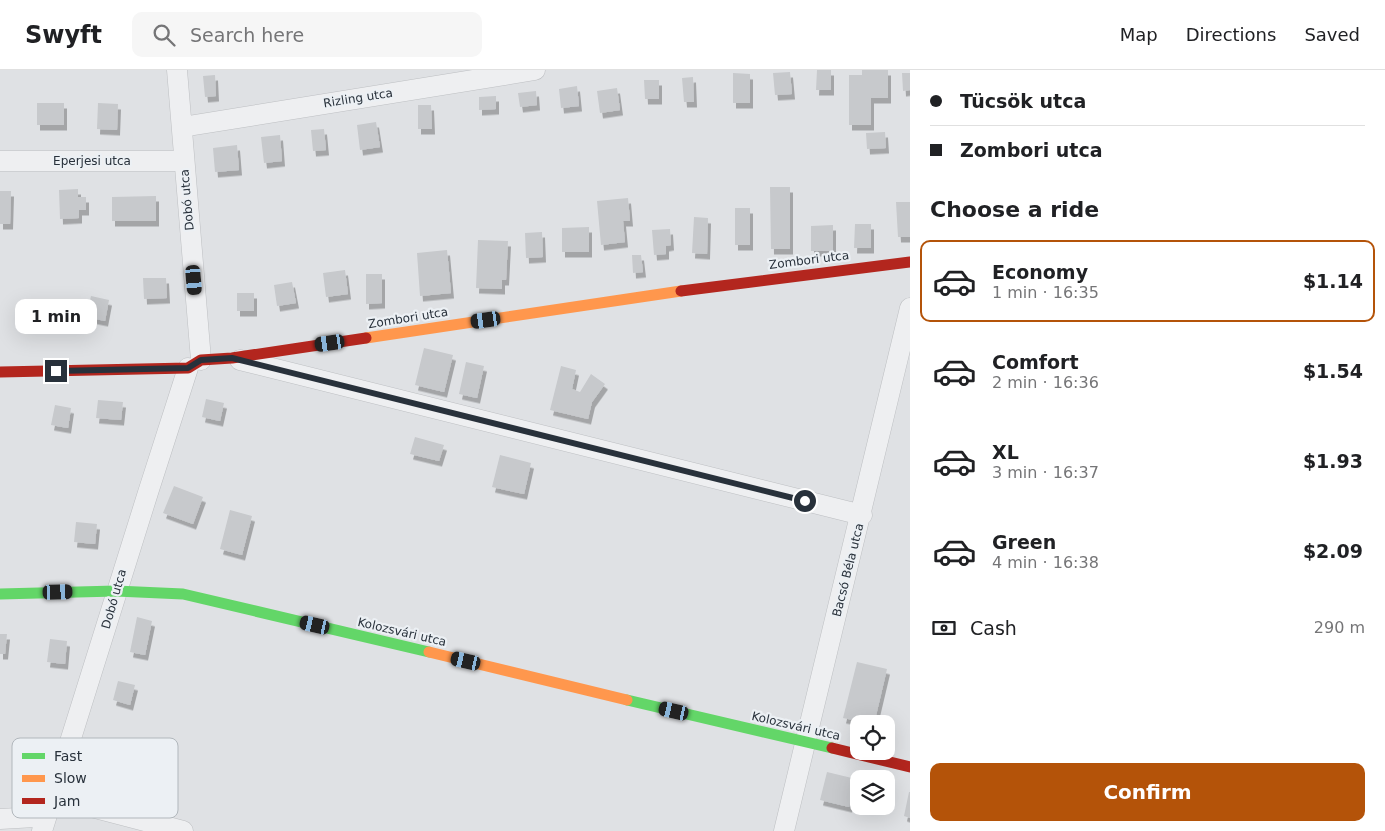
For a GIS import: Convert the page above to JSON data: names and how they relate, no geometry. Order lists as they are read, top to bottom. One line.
{"streets":{"street":["Rizling utca","Eperjesi utca","Dobó utca","Zombori utca","Bacsó Béla utca","Kolozsvári utca"]},"crossings":[["Rizling utca","Dobó utca"],["Eperjesi utca","Dobó utca"],["Dobó utca","Zombori utca"],["Dobó utca","Kolozsvári utca"],["Bacsó Béla utca","Kolozsvári utca"]],"legend":["Fast","Slow","Jam"],"page":{"header":"Swyft","search":"Search here","nav":["Map","Directions","Saved"],"banner":["Tücsök utca","Zombori utca"],"heading":"Choose a ride","list":[{"name":"Economy","note":"1 min · 16:35","value":"$1.14"},{"name":"Comfort","note":"2 min · 16:36","value":"$1.54"},{"name":"XL","note":"3 min · 16:37","value":"$1.93"},{"name":"Green","note":"4 min · 16:38","value":"$2.09"}],"bubble":"1 min","pay":["Cash","290 m"],"buttons":"Confirm"}}
